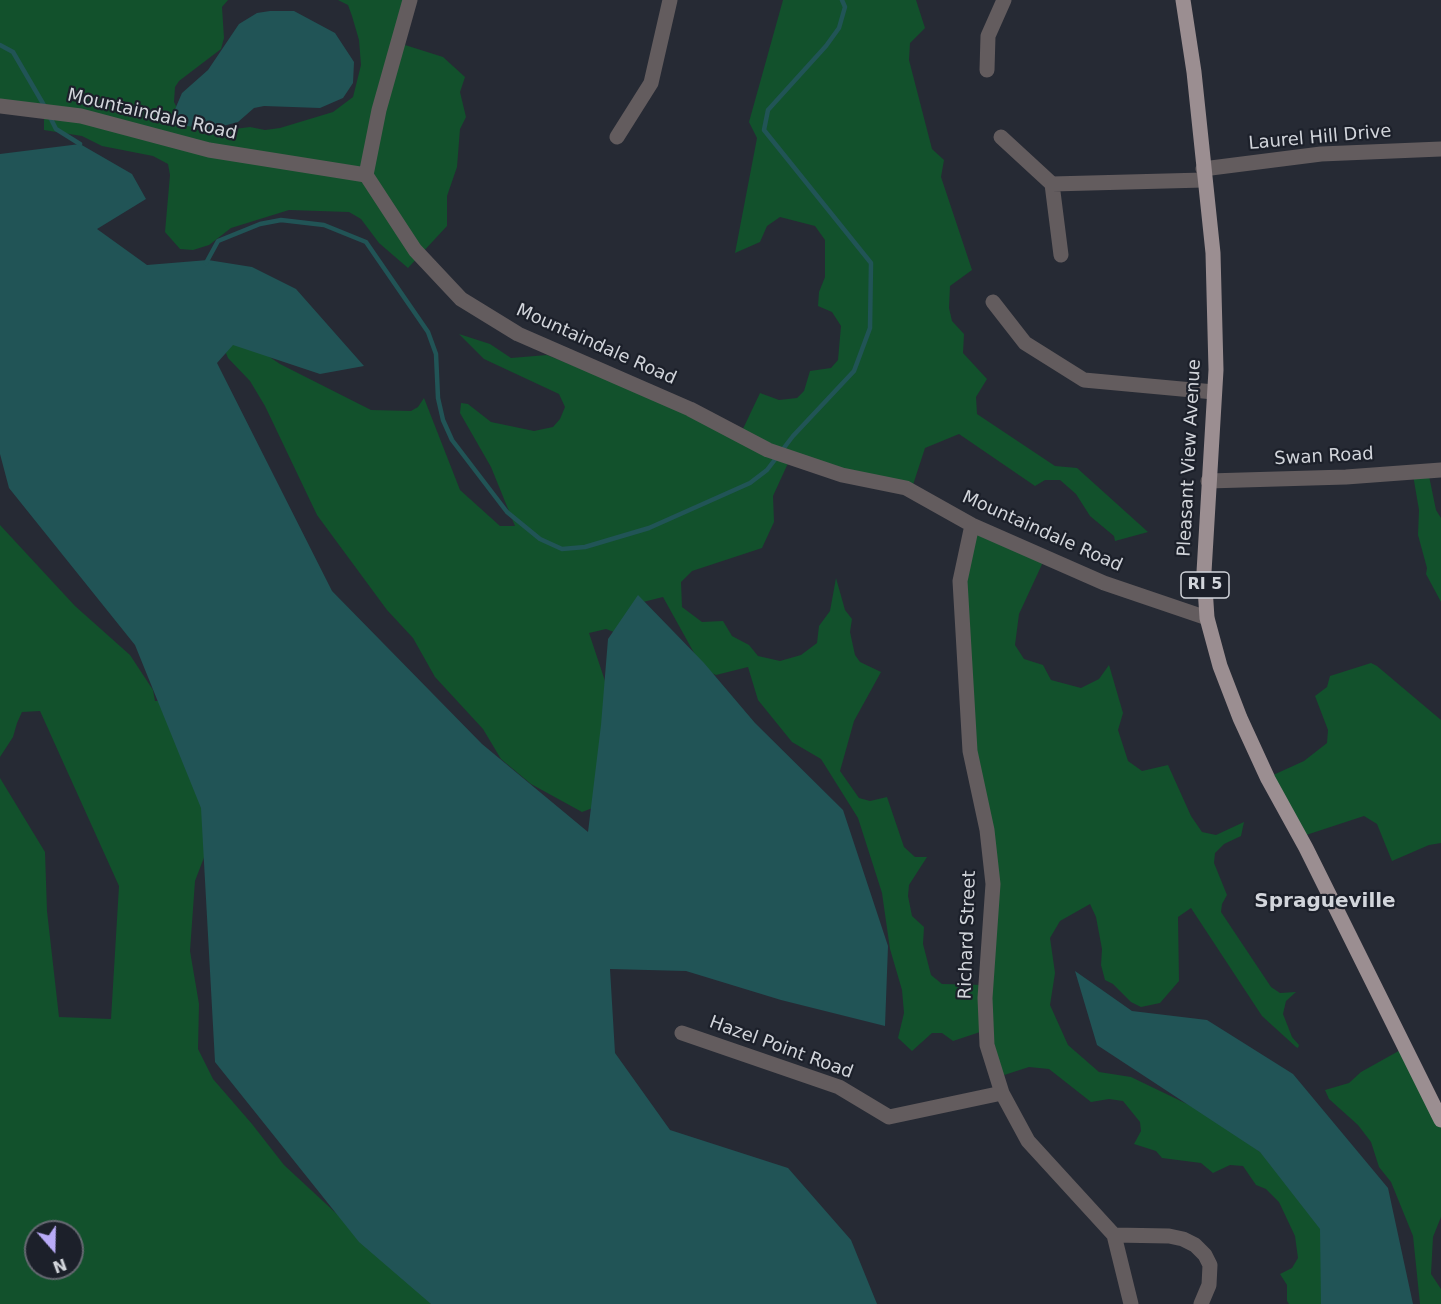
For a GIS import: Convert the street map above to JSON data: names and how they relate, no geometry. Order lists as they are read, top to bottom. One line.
{"streets":{"main road":["Pleasant View Avenue","RI 5"],"street":["Mountaindale Road","Laurel Hill Drive","Swan Road","Richard Street","Hazel Point Road"]},"crossings":[["Mountaindale Road","Pleasant View Avenue"],["Mountaindale Road","Richard Street"],["Laurel Hill Drive","Pleasant View Avenue"],["Swan Road","Pleasant View Avenue"],["Richard Street","Hazel Point Road"]],"districts":["Spragueville"],"north":"bottom"}
